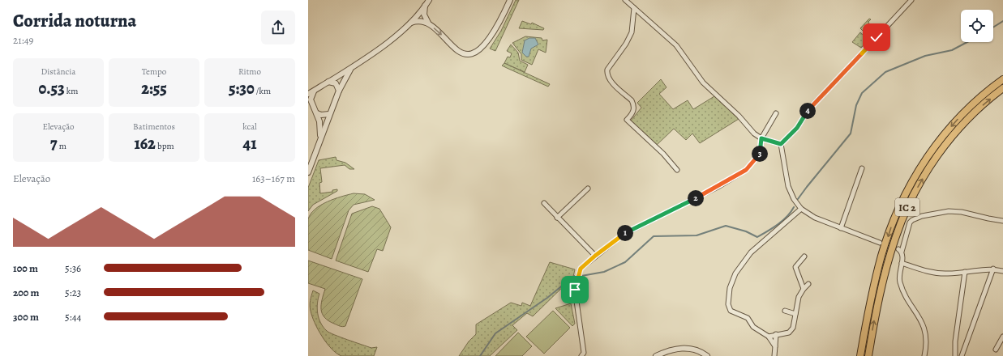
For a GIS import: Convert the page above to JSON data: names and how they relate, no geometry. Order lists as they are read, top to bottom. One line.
{"streets":{"highway":["IC 2"]},"page":{"heading":["Corrida noturna","21:49"],"stats":[["Distância","0.53 km"],["Tempo","2:55"],["Ritmo","5:30 /km"],["Elevação","7 m"],["Batimentos","162 bpm"],["kcal","41"]],"pins":["4","3","2","1"],"chart":["Elevação","163–167 m"],"list":[{"name":"100 m","note":"5:36"},{"name":"200 m","note":"5:23"},{"name":"300 m","note":"5:44"}]}}
